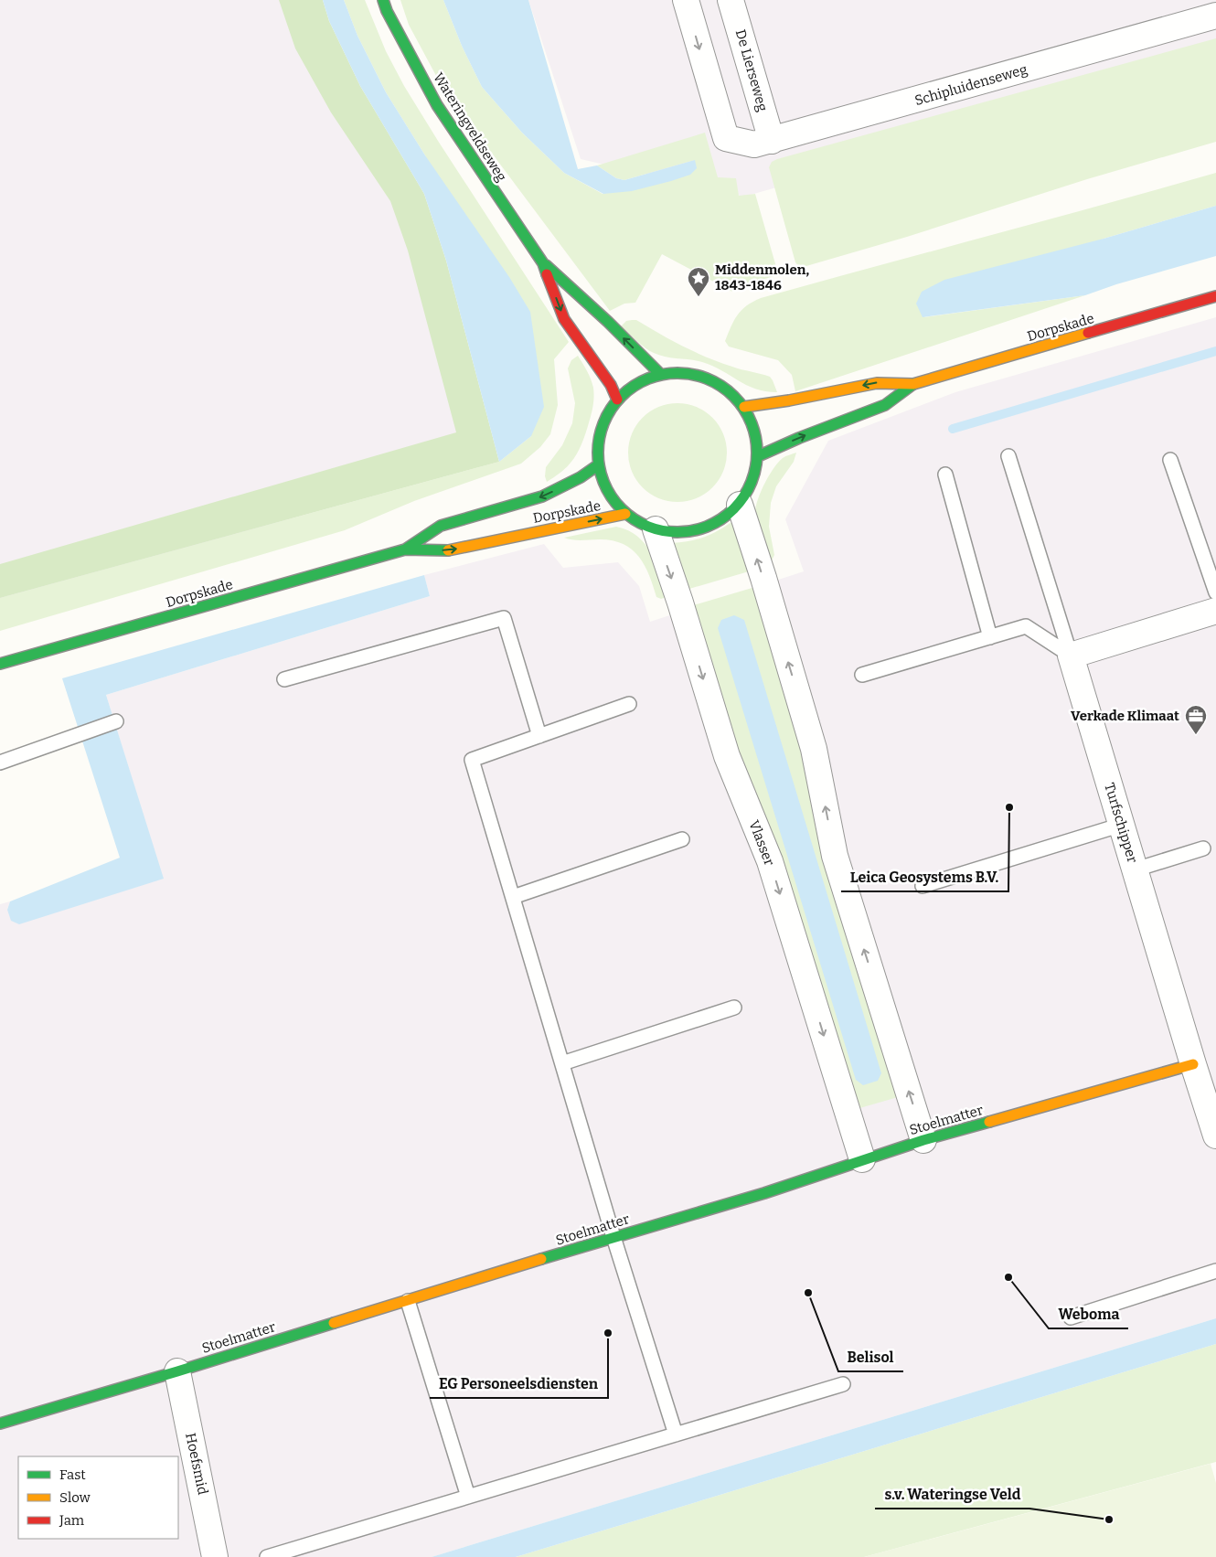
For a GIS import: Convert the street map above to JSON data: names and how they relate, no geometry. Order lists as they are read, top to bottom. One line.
{"streets":{"street":["De Lierseweg","Schipluidenseweg","Wateringveldseweg","Dorpskade","Turfschipper","Vlasser","Stoelmatter","Hoefsmid"]},"crossings":[["De Lierseweg","Schipluidenseweg"],["Wateringveldseweg","Dorpskade"],["Wateringveldseweg","Vlasser"],["Dorpskade","Vlasser"],["Turfschipper","Stoelmatter"],["Vlasser","Stoelmatter"],["Stoelmatter","Hoefsmid"]],"places":{"place":["Middenmolen, 1843-1846"],"office":["Verkade Klimaat"],"other":["Leica Geosystems B.V.","Weboma","Belisol","EG Personeelsdiensten","s.v. Wateringse Veld"]},"legend":["Fast","Slow","Jam"]}
